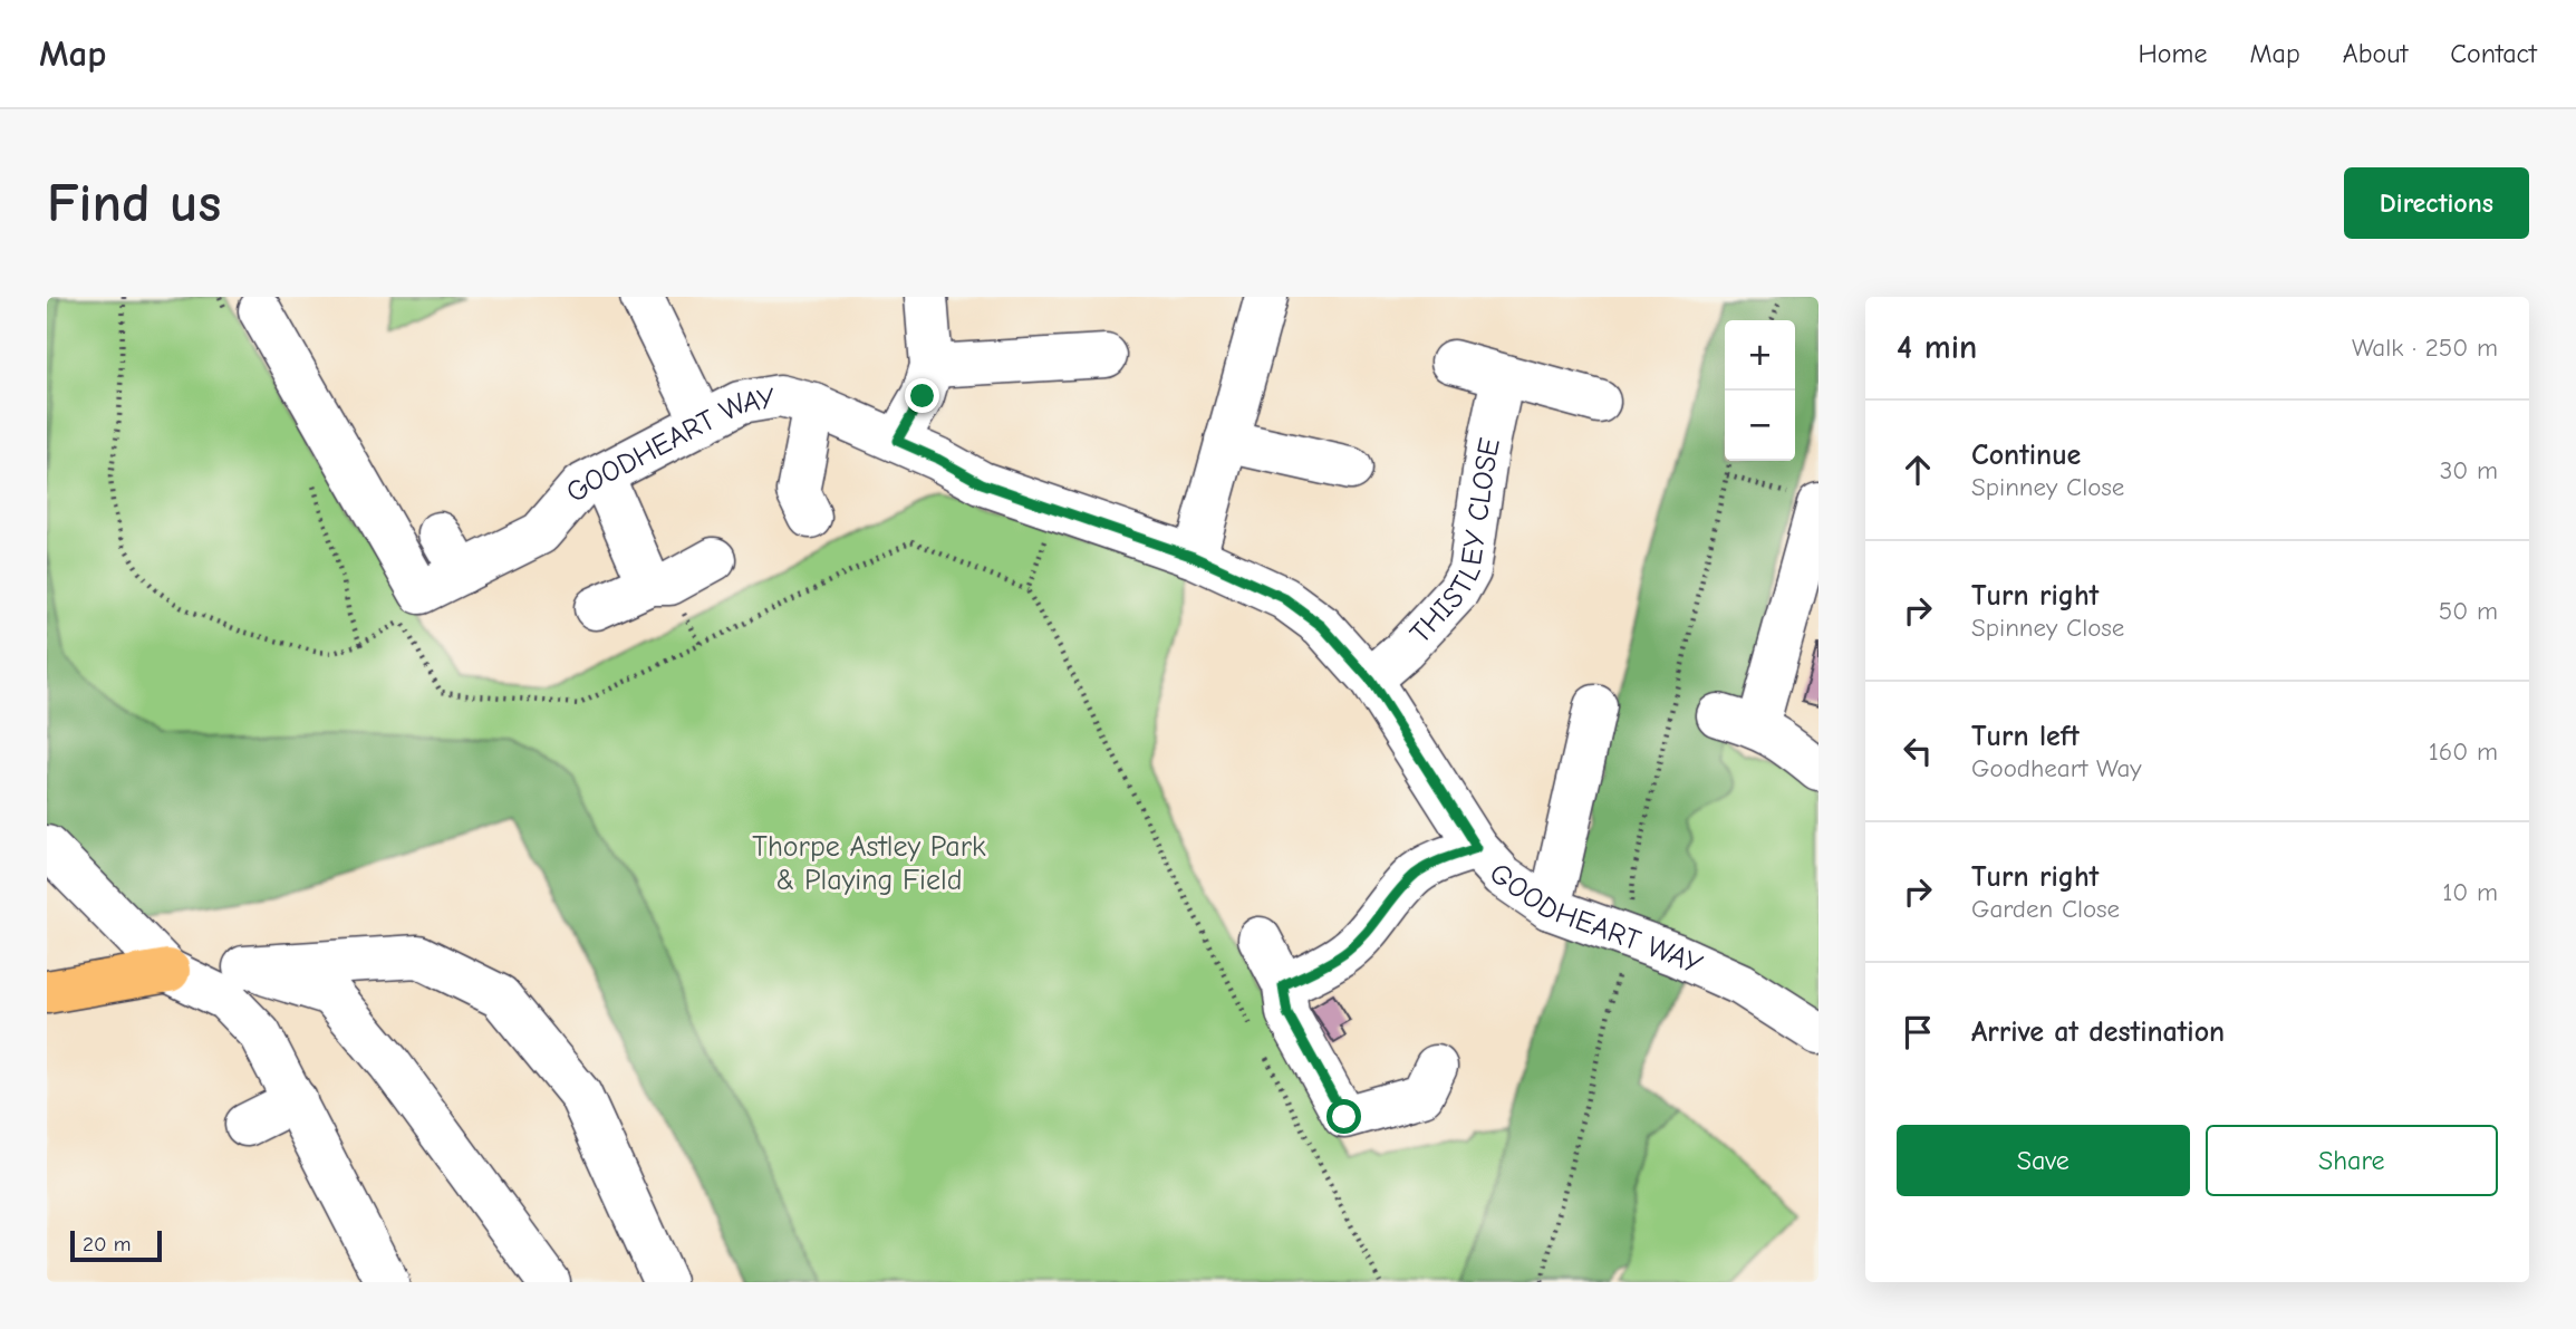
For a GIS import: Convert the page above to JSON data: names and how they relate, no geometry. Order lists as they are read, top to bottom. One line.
{"streets":{"street":["GOODHEART WAY","THISTLEY CLOSE"]},"crossings":[["GOODHEART WAY","THISTLEY CLOSE"]],"parks":["Thorpe Astley Park & Playing Field"],"scale_bar":"20 m","page":{"header":"Map","nav":["Home","Map","About","Contact"],"buttons":["Directions",["Save","Share"]],"title":"Find us","heading":["4 min","Walk · 250 m"],"map_buttons":["+","−"],"list":[["Continue","Spinney Close","30 m"],["Turn right","Spinney Close","50 m"],["Turn left","Goodheart Way","160 m"],["Turn right","Garden Close","10 m"],"Arrive at destination"],"scale":"20 m"}}
